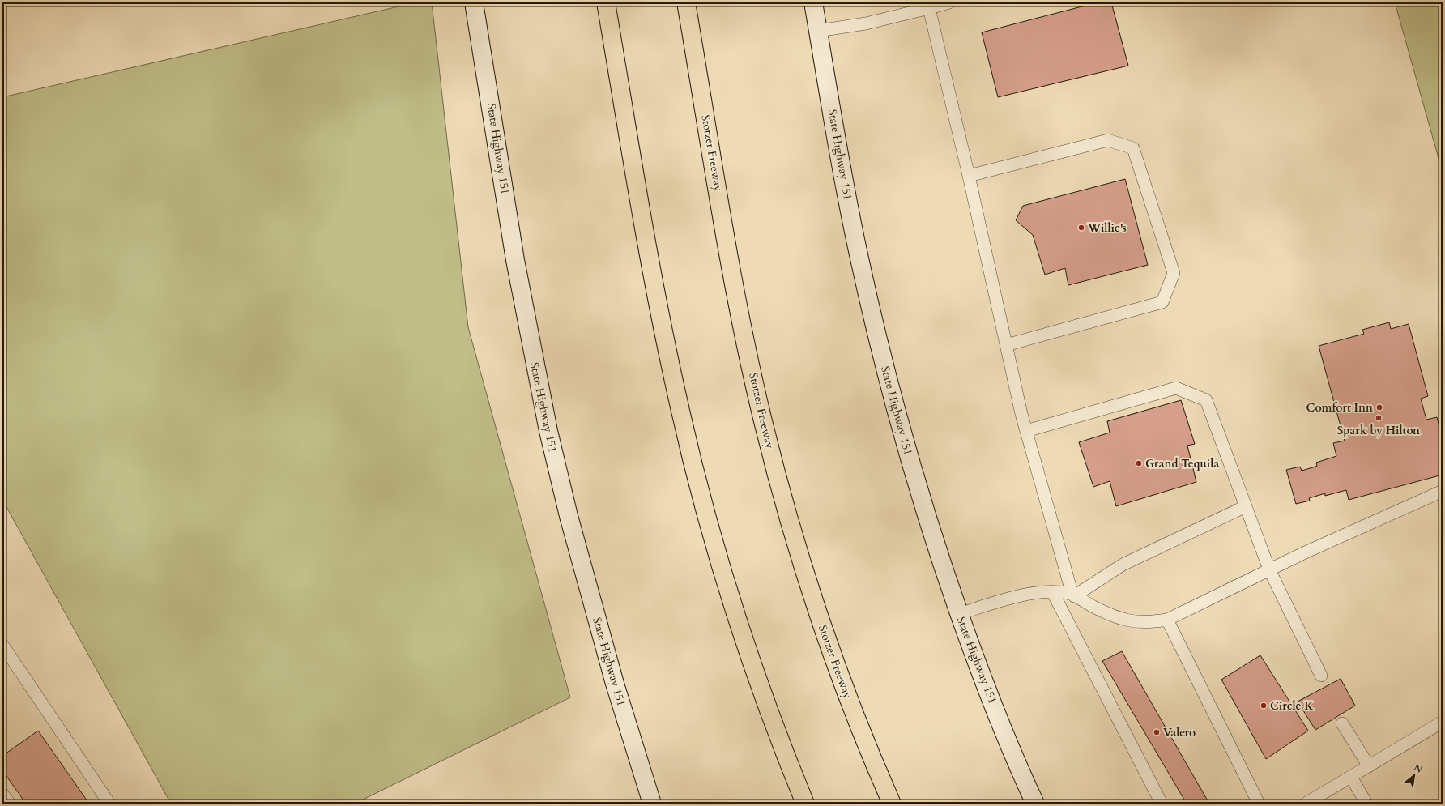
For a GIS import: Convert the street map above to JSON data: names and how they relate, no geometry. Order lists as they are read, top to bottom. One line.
{"streets":{"highway":["Stotzer Freeway"],"main road":["State Highway 151"]},"places":["Willie's","Comfort Inn","Spark by Hilton","Grand Tequila","Circle K","Valero"],"north":"top right"}
